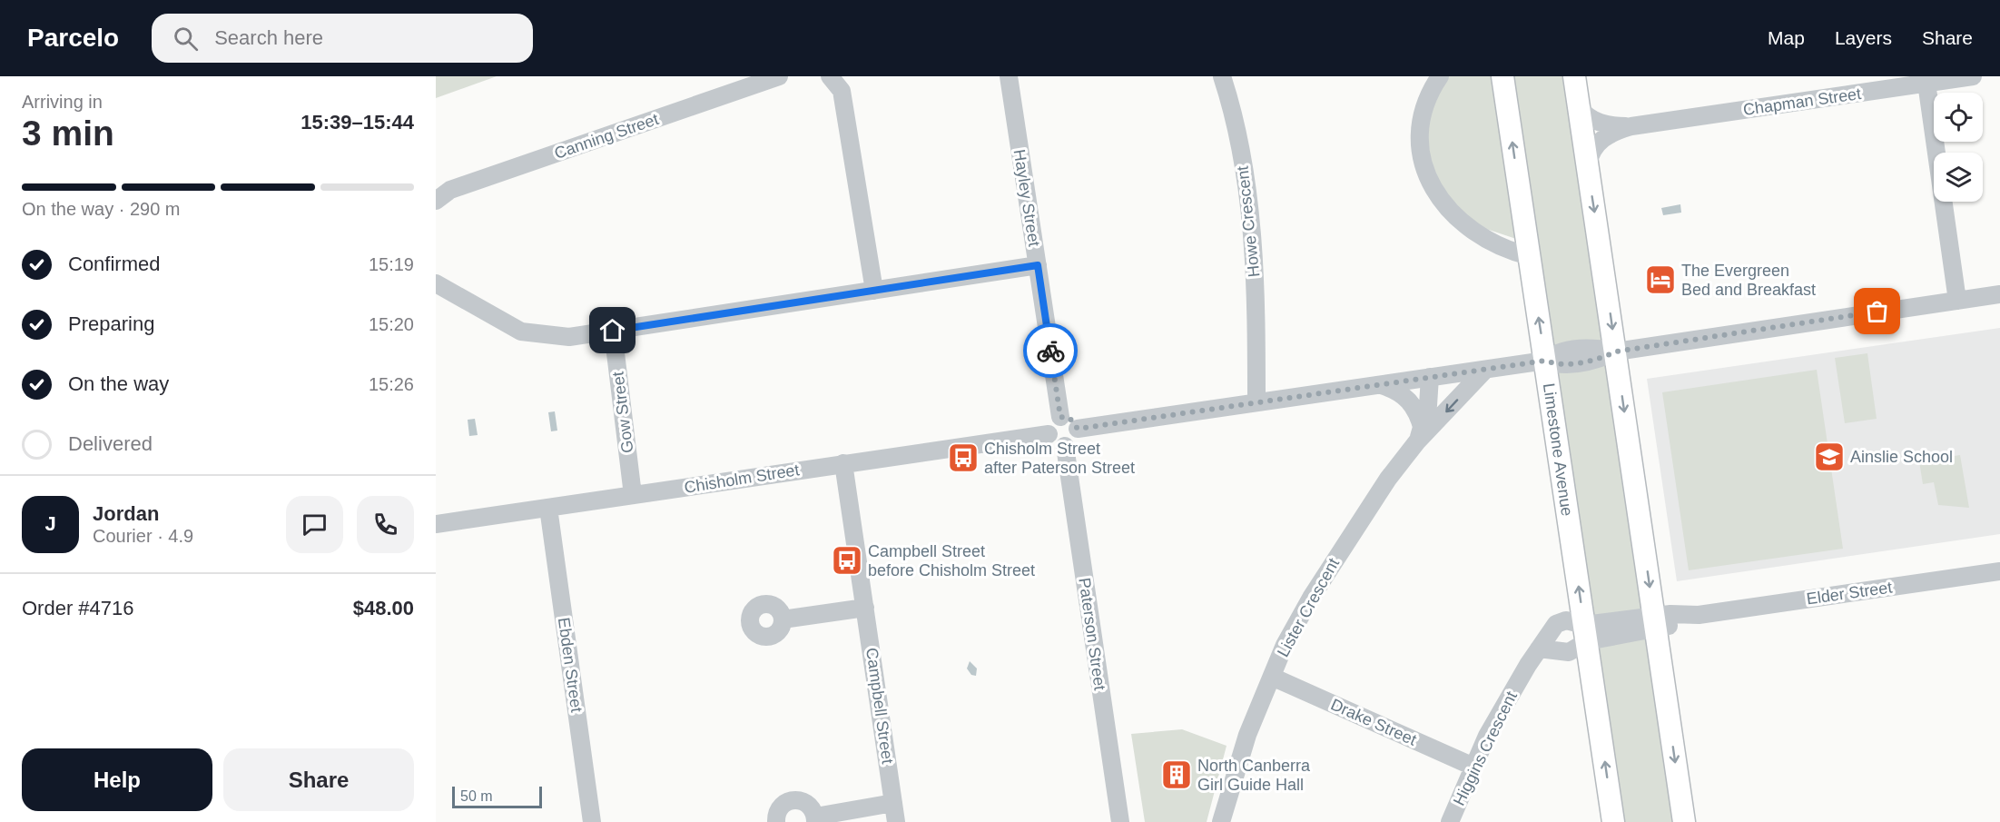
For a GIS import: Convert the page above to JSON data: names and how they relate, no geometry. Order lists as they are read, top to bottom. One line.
{"streets":{"main road":["Limestone Avenue"],"street":["Chapman Street","Canning Street","Hayley Street","Howe Crescent","Gow Street","Chisholm Street","Elder Street","Lister Crescent","Paterson Street","Ebden Street","Campbell Street","Drake Street","Higgins Crescent"]},"crossings":[["Hayley Street","Chisholm Street"],["Hayley Street","Paterson Street"],["Gow Street","Chisholm Street"],["Limestone Avenue","Elder Street"],["Limestone Avenue","Higgins Crescent"],["Chisholm Street","Paterson Street"],["Chisholm Street","Ebden Street"],["Chisholm Street","Campbell Street"],["Elder Street","Higgins Crescent"],["Lister Crescent","Drake Street"],["Drake Street","Higgins Crescent"]],"places":{"hotel":["The Evergreen Bed and Breakfast"],"school or university":["Ainslie School"],"bus stop":["Chisholm Street after Paterson Street","Campbell Street before Chisholm Street"],"building":["North Canberra Girl Guide Hall"]},"scale_bar":"50 m","page":{"header":"Parcelo","search":"Search here","nav":["Map","Layers","Share"],"heading":["3 min","Arriving in","15:39–15:44"],"panel":["Jordan","Courier · 4.9","Order #4716","$48.00"],"bar":"On the way · 290 m","list":[["Confirmed","15:19"],["Preparing","15:20"],["On the way","15:26"],"Delivered"],"round":"J","buttons":["Help","Share"],"scale":"50 m"}}
